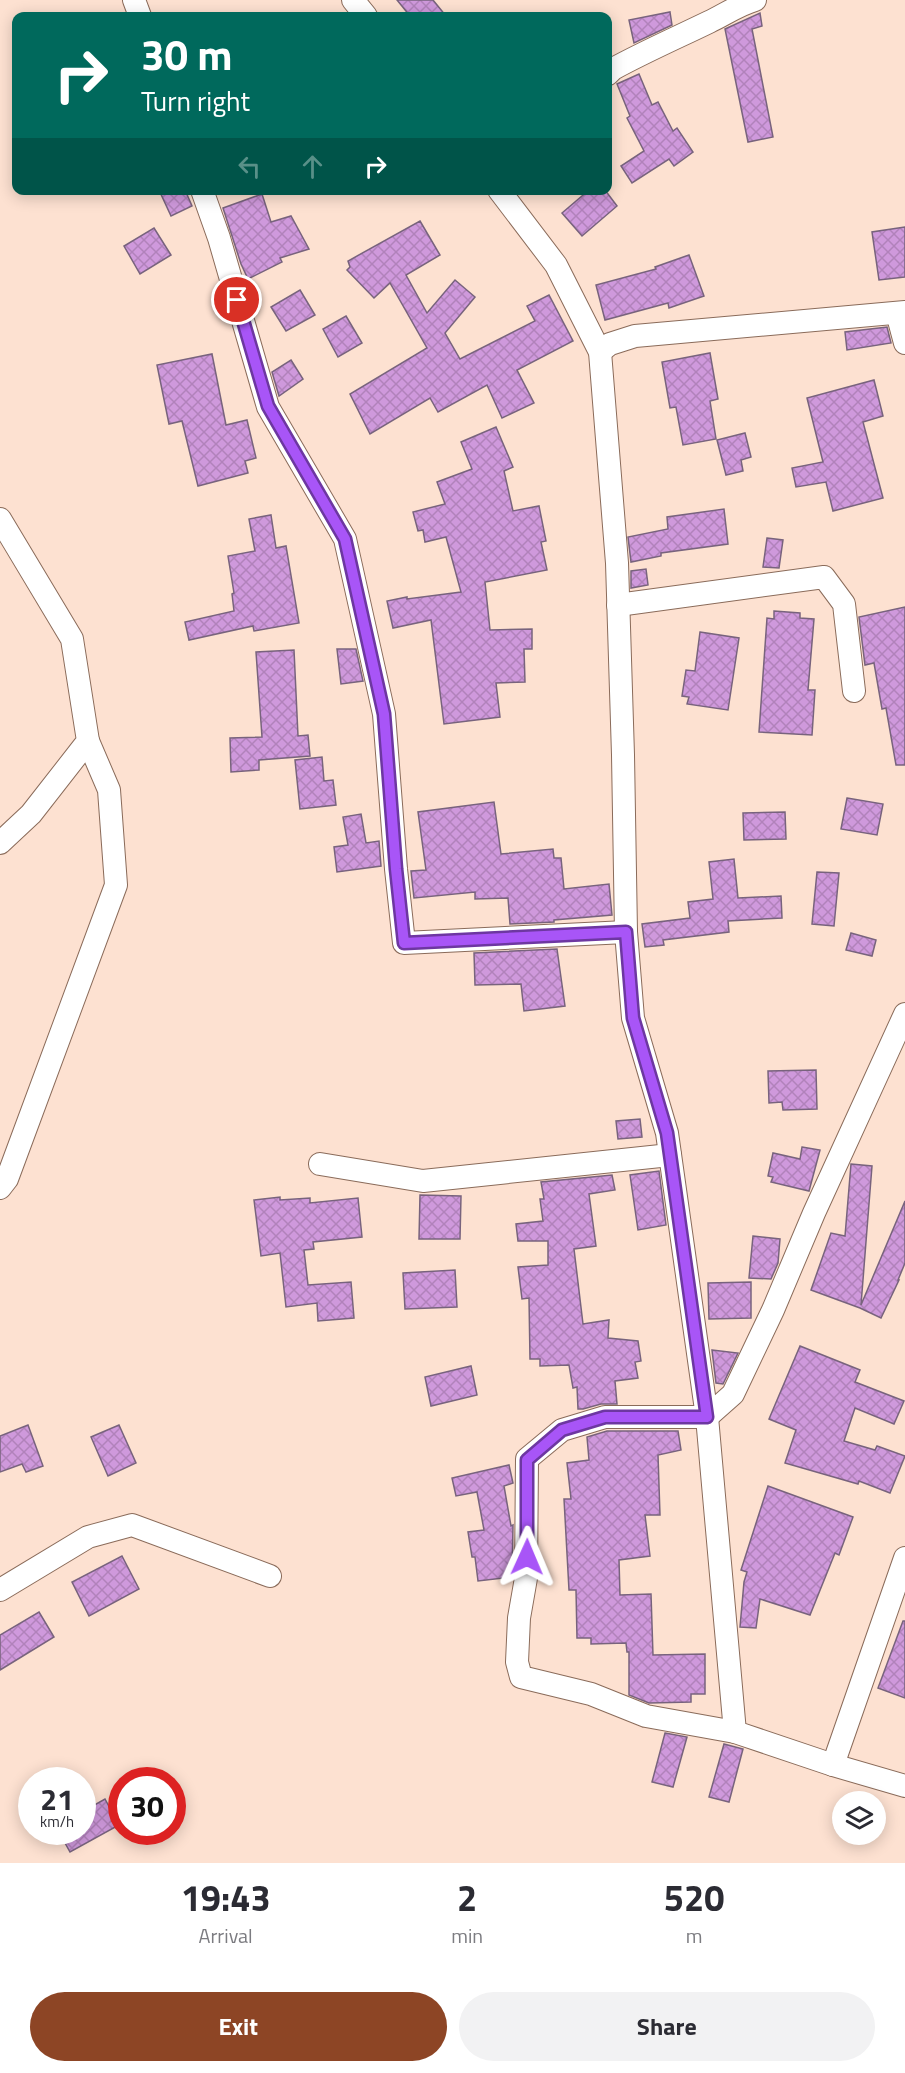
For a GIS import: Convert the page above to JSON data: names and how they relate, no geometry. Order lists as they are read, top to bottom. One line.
{"page":{"turn":["30 m","Turn right"],"speed":"21 km/h","limit":"30","eta":["19:43","Arrival","2","min","520","m"],"buttons":["Exit","Share"]}}
